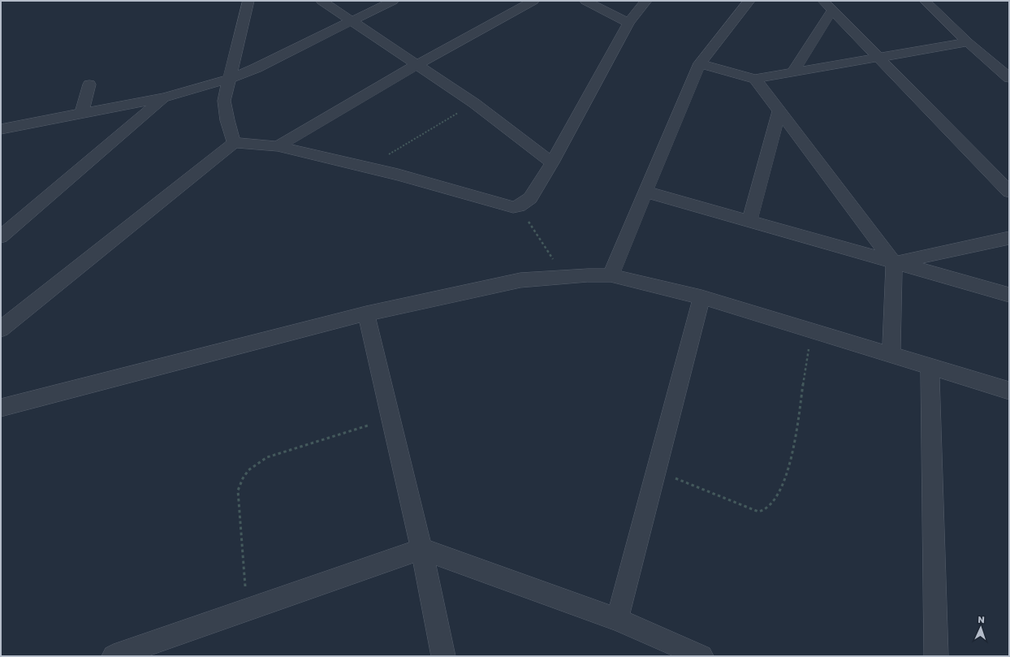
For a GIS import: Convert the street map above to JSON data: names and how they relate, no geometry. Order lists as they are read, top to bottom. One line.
{"north":"top"}
